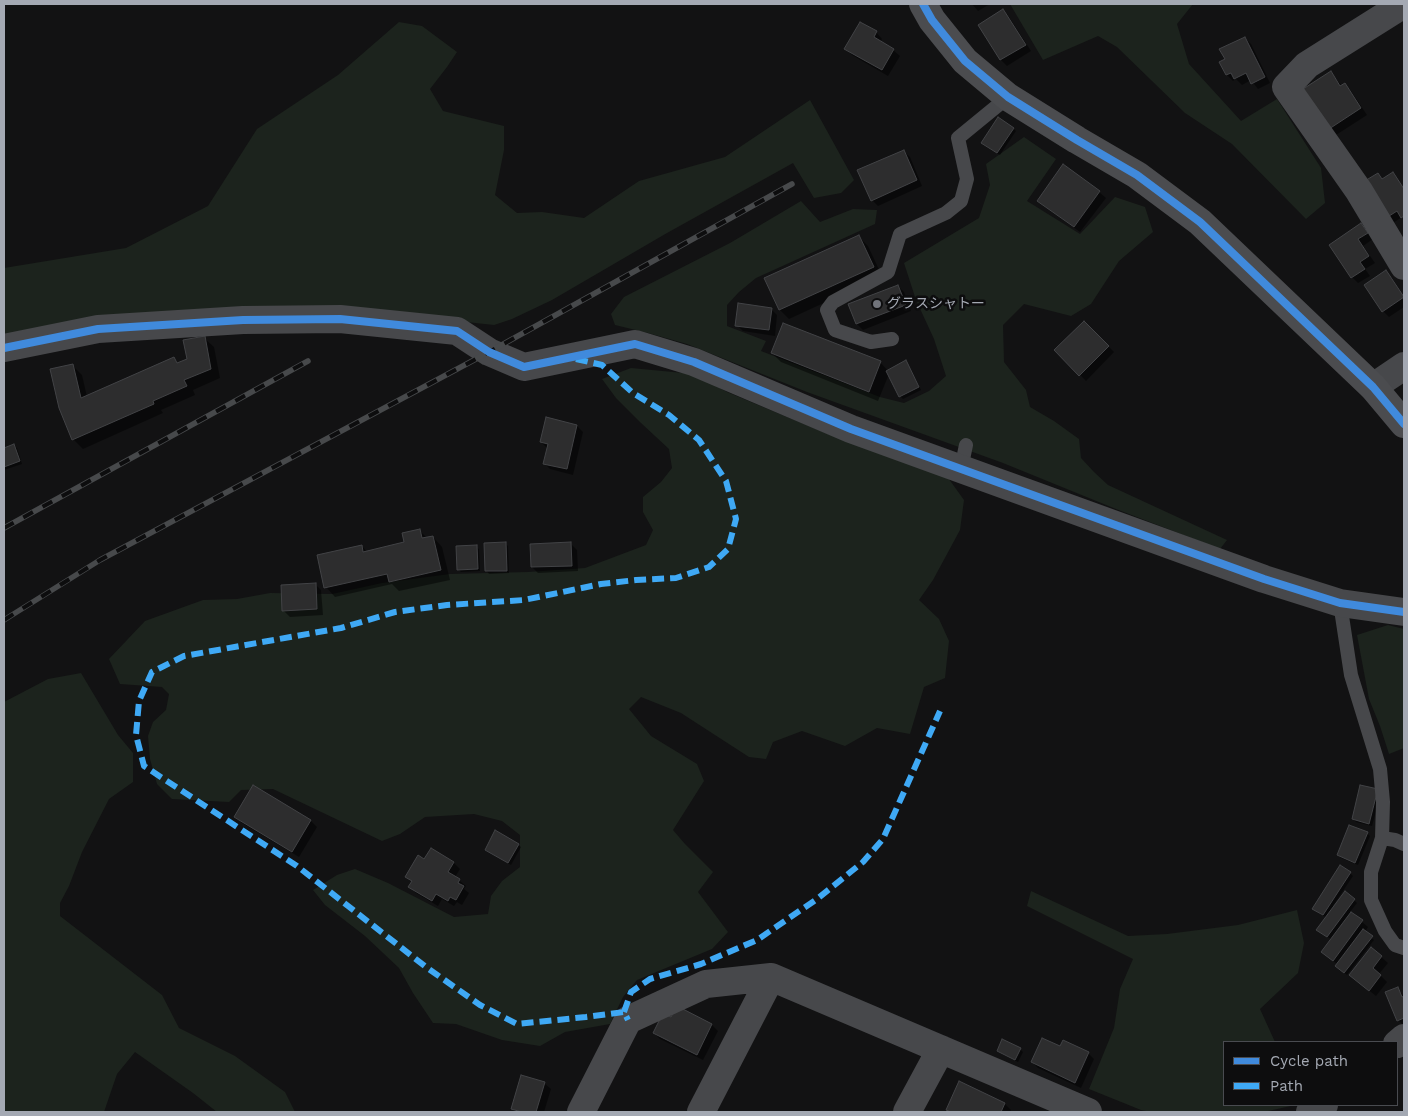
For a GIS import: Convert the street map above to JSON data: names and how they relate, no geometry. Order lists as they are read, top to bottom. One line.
{"places":["グラスシャトー"],"legend":["Cycle path","Path"]}
